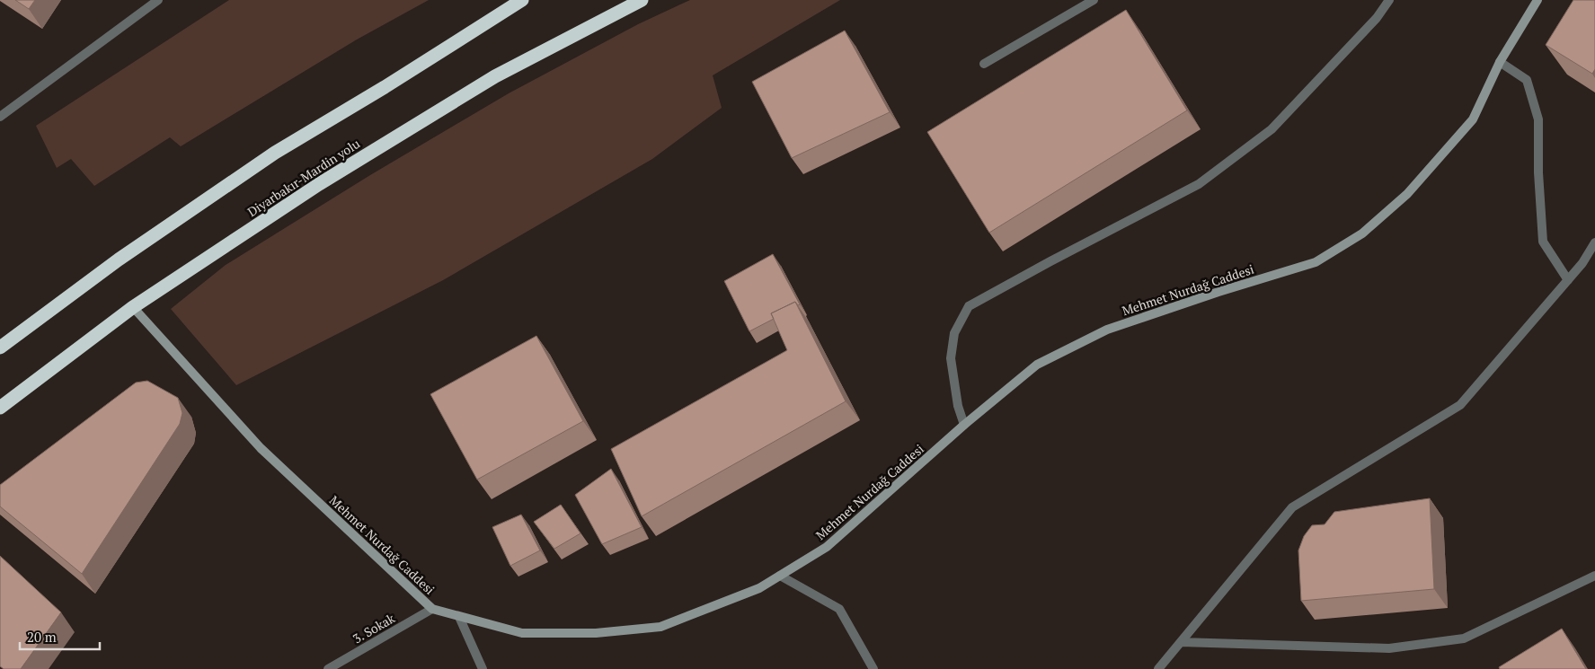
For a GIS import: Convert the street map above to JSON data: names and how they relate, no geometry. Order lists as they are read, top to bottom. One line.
{"streets":{"highway":["Diyarbakır-Mardin yolu"],"street":["Mehmet Nurdağ Caddesi","3. Sokak"]},"crossings":[["Diyarbakır-Mardin yolu","Mehmet Nurdağ Caddesi"],["Mehmet Nurdağ Caddesi","3. Sokak"]],"scale_bar":"20 m"}
